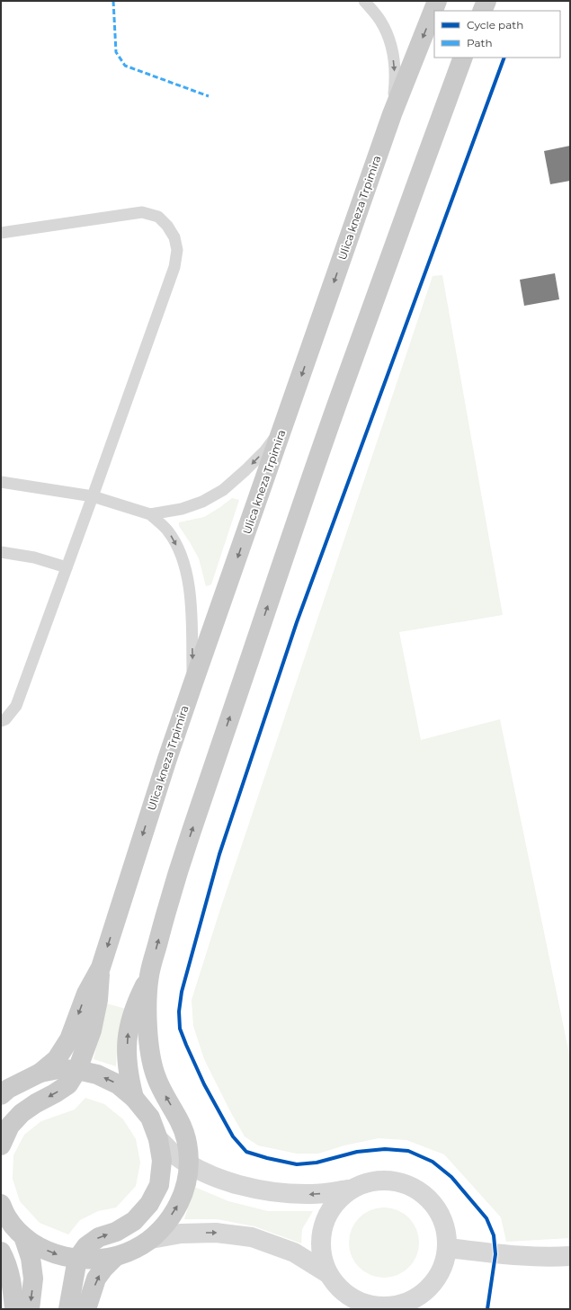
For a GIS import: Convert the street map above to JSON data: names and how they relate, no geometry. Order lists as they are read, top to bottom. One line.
{"streets":{"main road":["Ulica kneza Trpimira"]},"legend":["Cycle path","Path"]}
